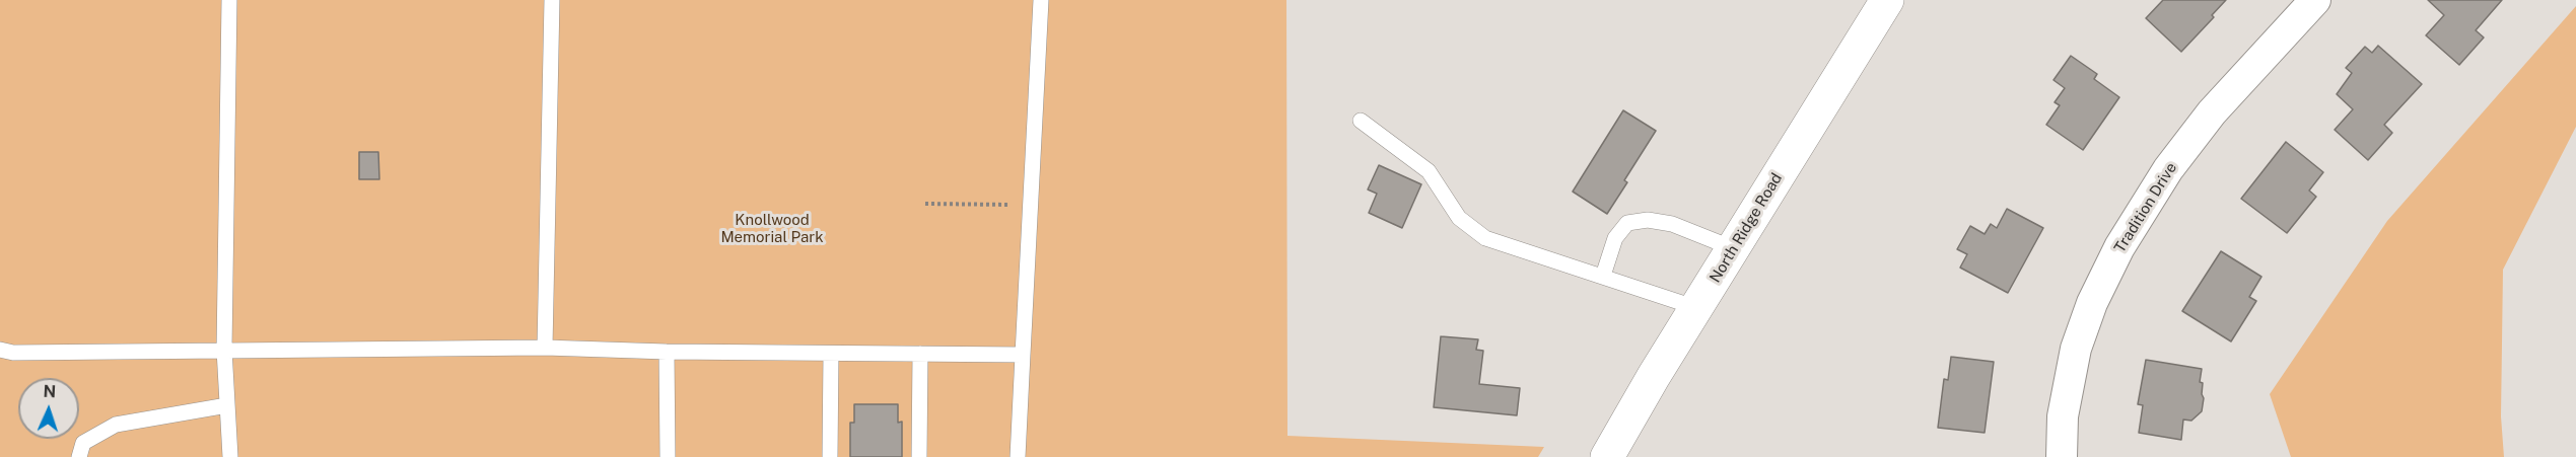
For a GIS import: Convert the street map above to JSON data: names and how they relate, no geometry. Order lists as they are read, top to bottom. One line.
{"streets":{"street":["Tradition Drive","North Ridge Road"]},"parks":["Knollwood Memorial Park"],"north":"top"}
